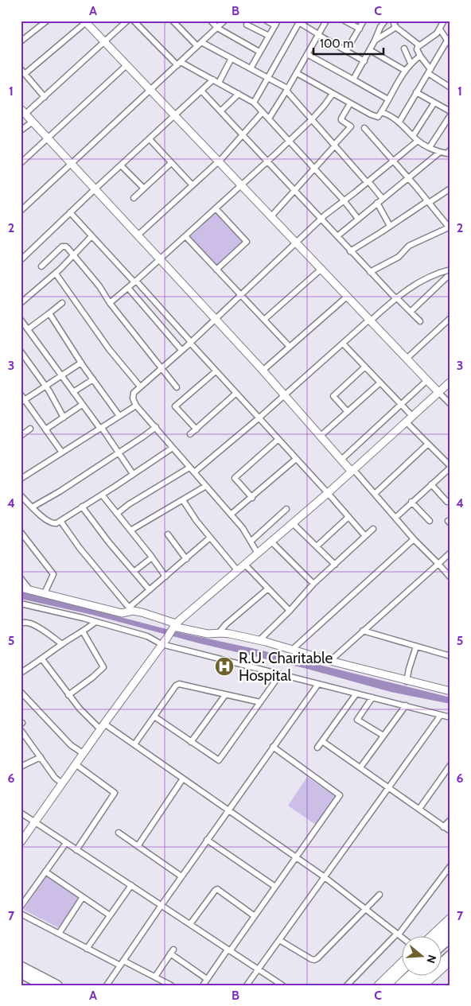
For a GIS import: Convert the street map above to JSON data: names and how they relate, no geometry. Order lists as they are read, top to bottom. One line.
{"places":{"hospital":["R.U. Charitable Hospital"]},"scale_bar":"100 m","north":"right","grid":{"columns":["A","B","C"],"rows":["1","2","3","4","5","6","7"]}}
